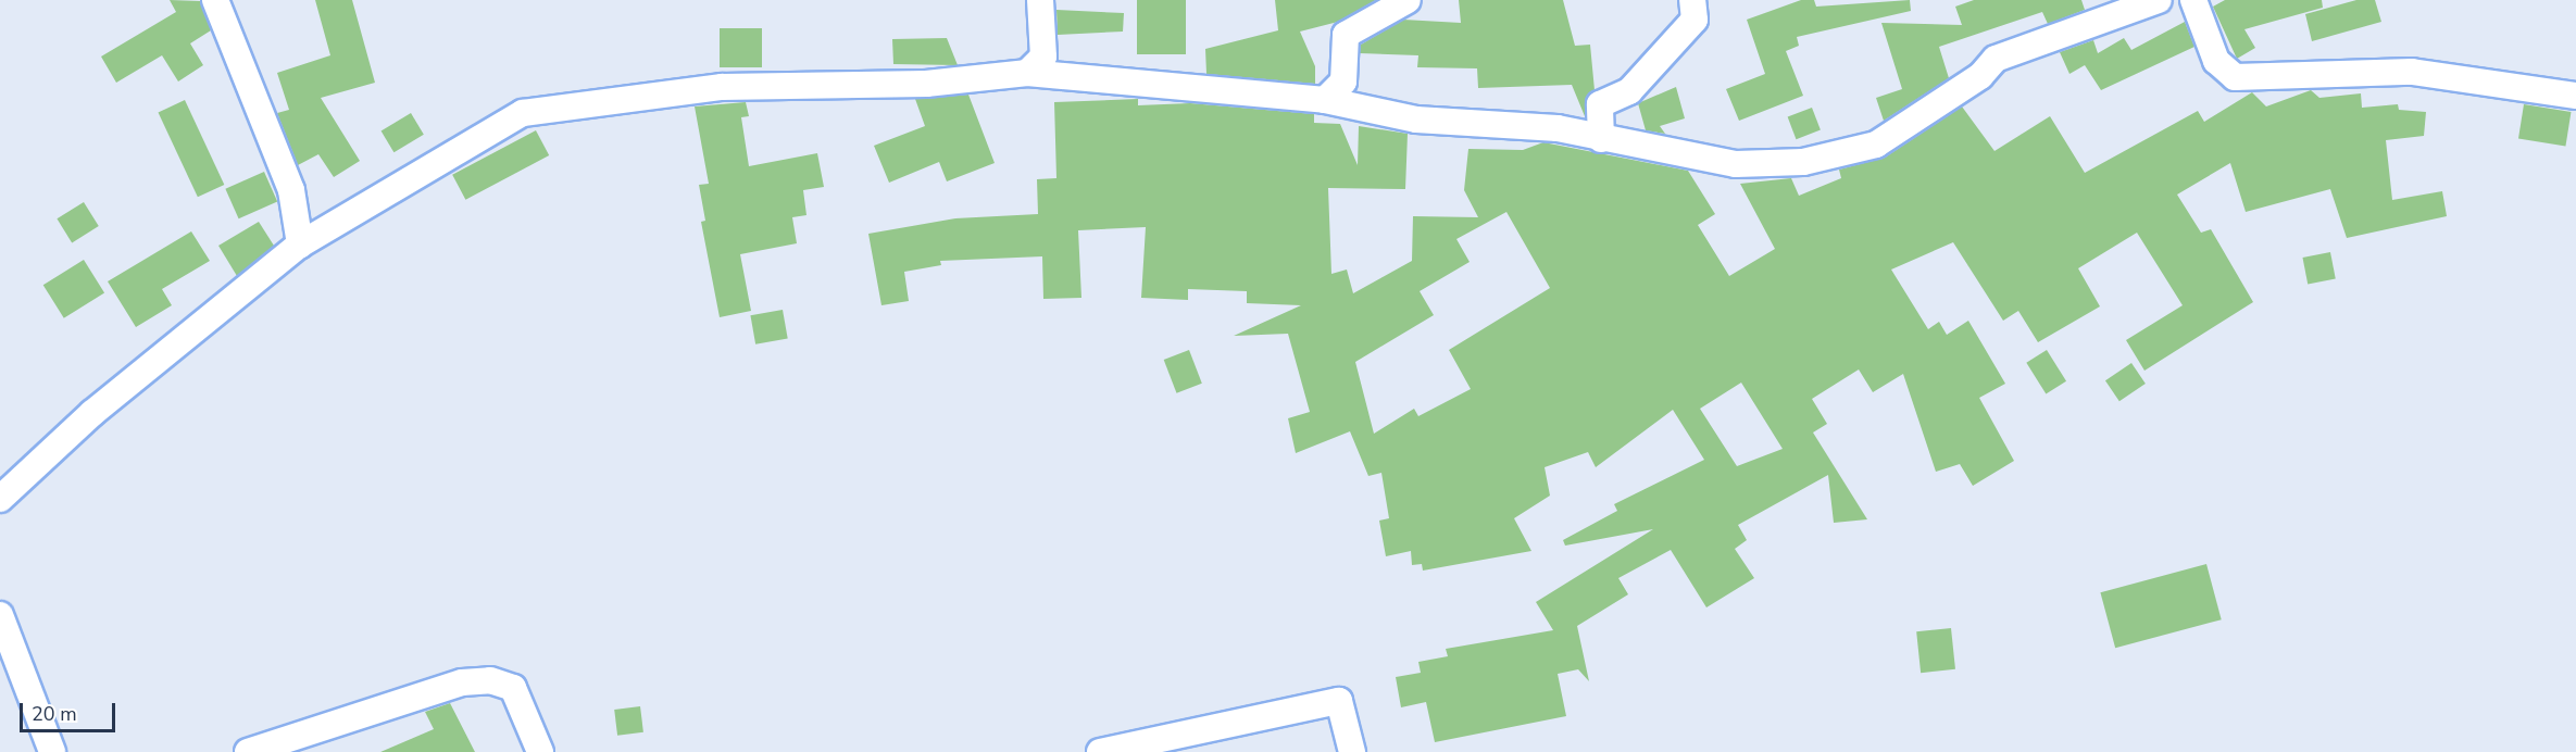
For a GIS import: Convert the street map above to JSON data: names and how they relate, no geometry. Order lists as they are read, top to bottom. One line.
{"scale_bar":"20 m"}
